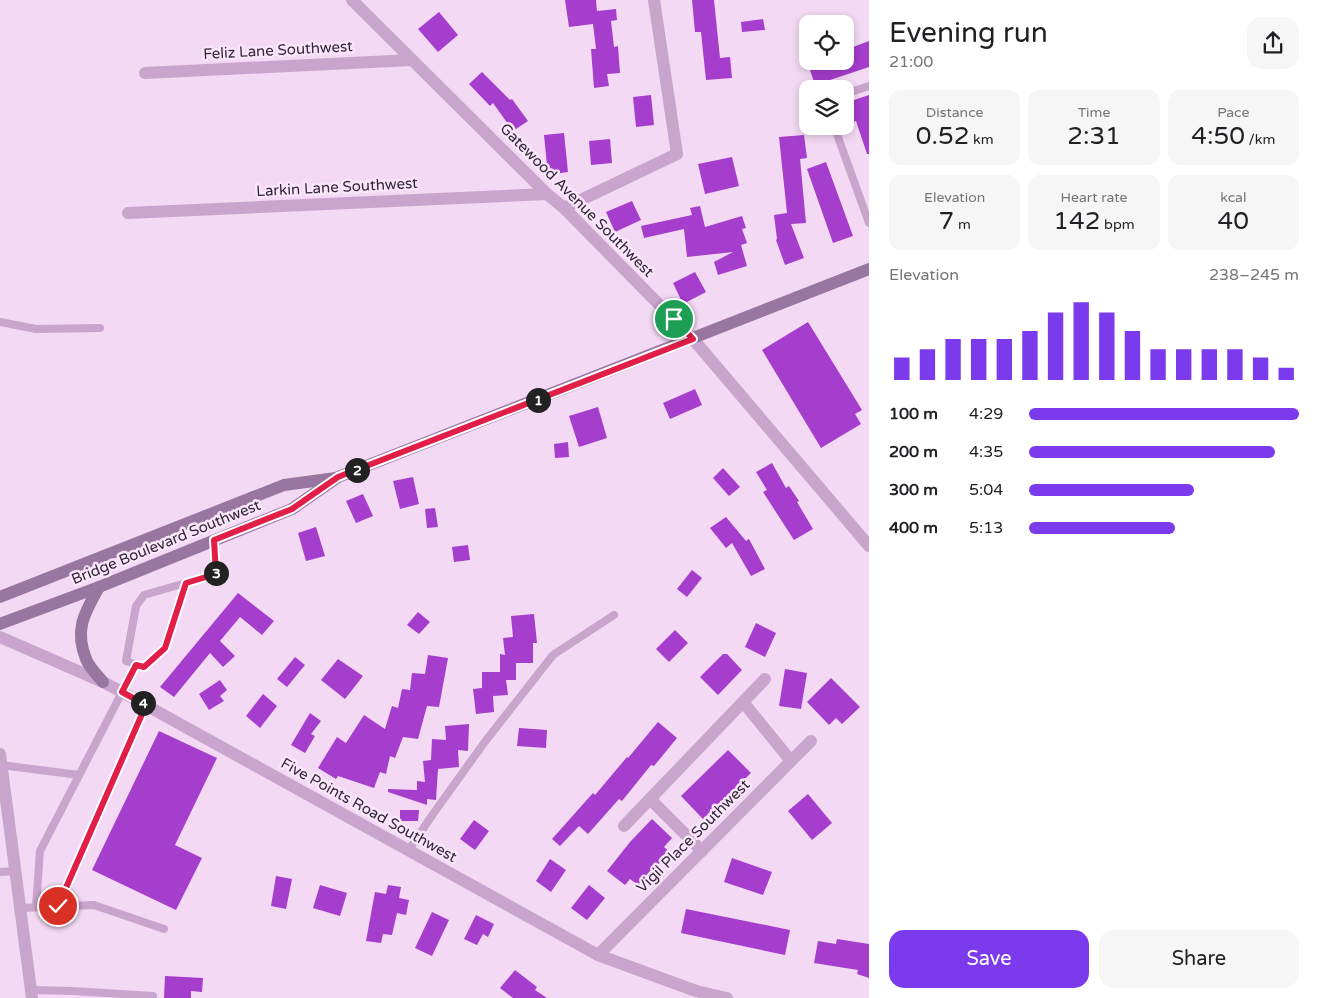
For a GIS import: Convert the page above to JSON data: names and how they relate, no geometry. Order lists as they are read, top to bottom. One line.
{"streets":{"main road":["Bridge Boulevard Southwest"],"street":["Feliz Lane Southwest","Larkin Lane Southwest","Gatewood Avenue Southwest","Five Points Road Southwest","Vigil Place Southwest"]},"crossings":[["Feliz Lane Southwest","Gatewood Avenue Southwest"],["Larkin Lane Southwest","Gatewood Avenue Southwest"],["Gatewood Avenue Southwest","Bridge Boulevard Southwest"],["Five Points Road Southwest","Vigil Place Southwest"]],"page":{"heading":["Evening run","21:00"],"stats":[["Distance","0.52 km"],["Time","2:31"],["Pace","4:50 /km"],["Elevation","7 m"],["Heart rate","142 bpm"],["kcal","40"]],"chart":["Elevation","238–245 m"],"pins":["1","2","3","4"],"list":[{"name":"100 m","note":"4:29"},{"name":"200 m","note":"4:35"},{"name":"300 m","note":"5:04"},{"name":"400 m","note":"5:13"}],"buttons":["Save","Share"]}}
